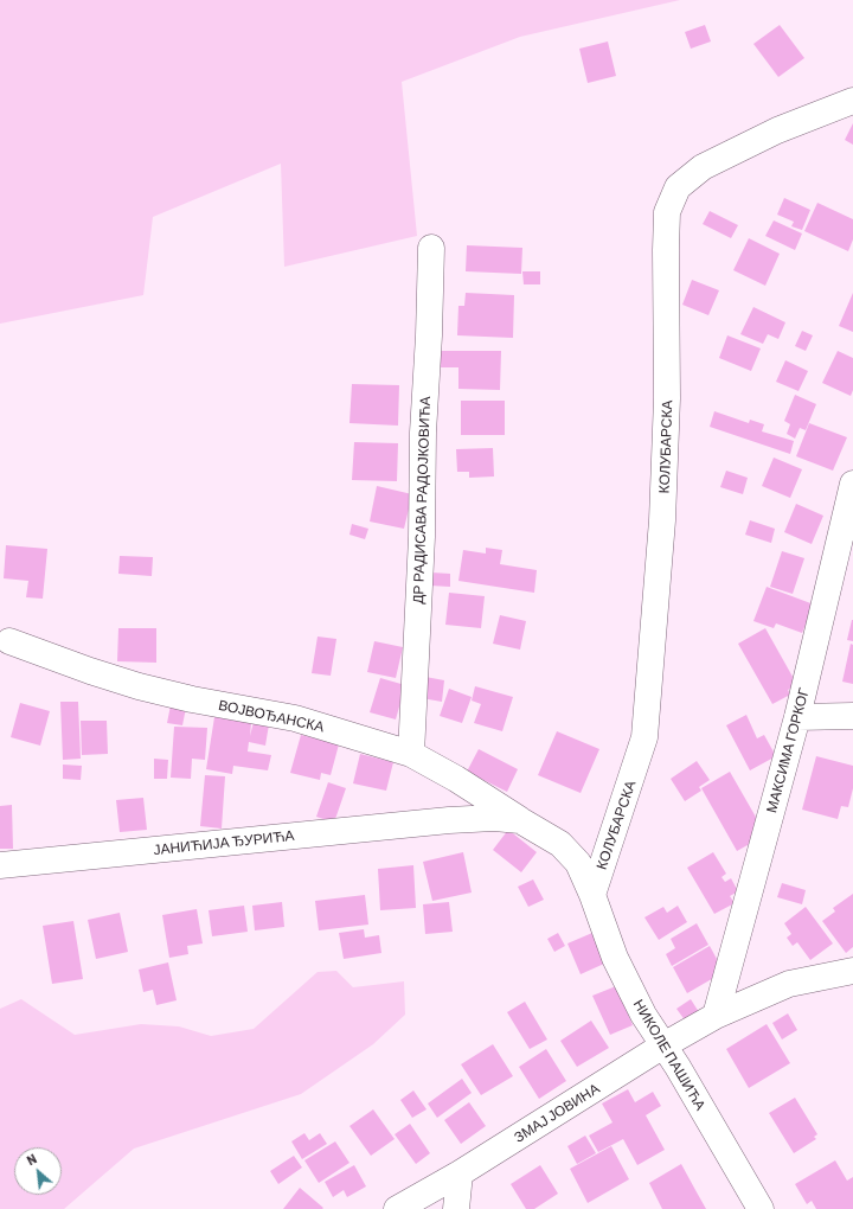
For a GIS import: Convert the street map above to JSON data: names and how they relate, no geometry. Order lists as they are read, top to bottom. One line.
{"streets":{"street":["КОЛУБАРСКА","ДР РАДИСАВА РАДОЈКОВИЋА","ВОЈВОЂАНСКА","МАКСИМА ГОРКОГ","ЈАНИЋИЈА ЂУРИЋА","НИКОЛЕ ПАШИЋА","ЗМАЈ ЈОВИНА"]},"crossings":[["КОЛУБАРСКА","ЈАНИЋИЈА ЂУРИЋА"],["КОЛУБАРСКА","НИКОЛЕ ПАШИЋА"],["ДР РАДИСАВА РАДОЈКОВИЋА","ВОЈВОЂАНСКА"],["ВОЈВОЂАНСКА","ЈАНИЋИЈА ЂУРИЋА"],["МАКСИМА ГОРКОГ","ЗМАЈ ЈОВИНА"],["ЈАНИЋИЈА ЂУРИЋА","НИКОЛЕ ПАШИЋА"],["НИКОЛЕ ПАШИЋА","ЗМАЈ ЈОВИНА"]],"north":"top left"}
